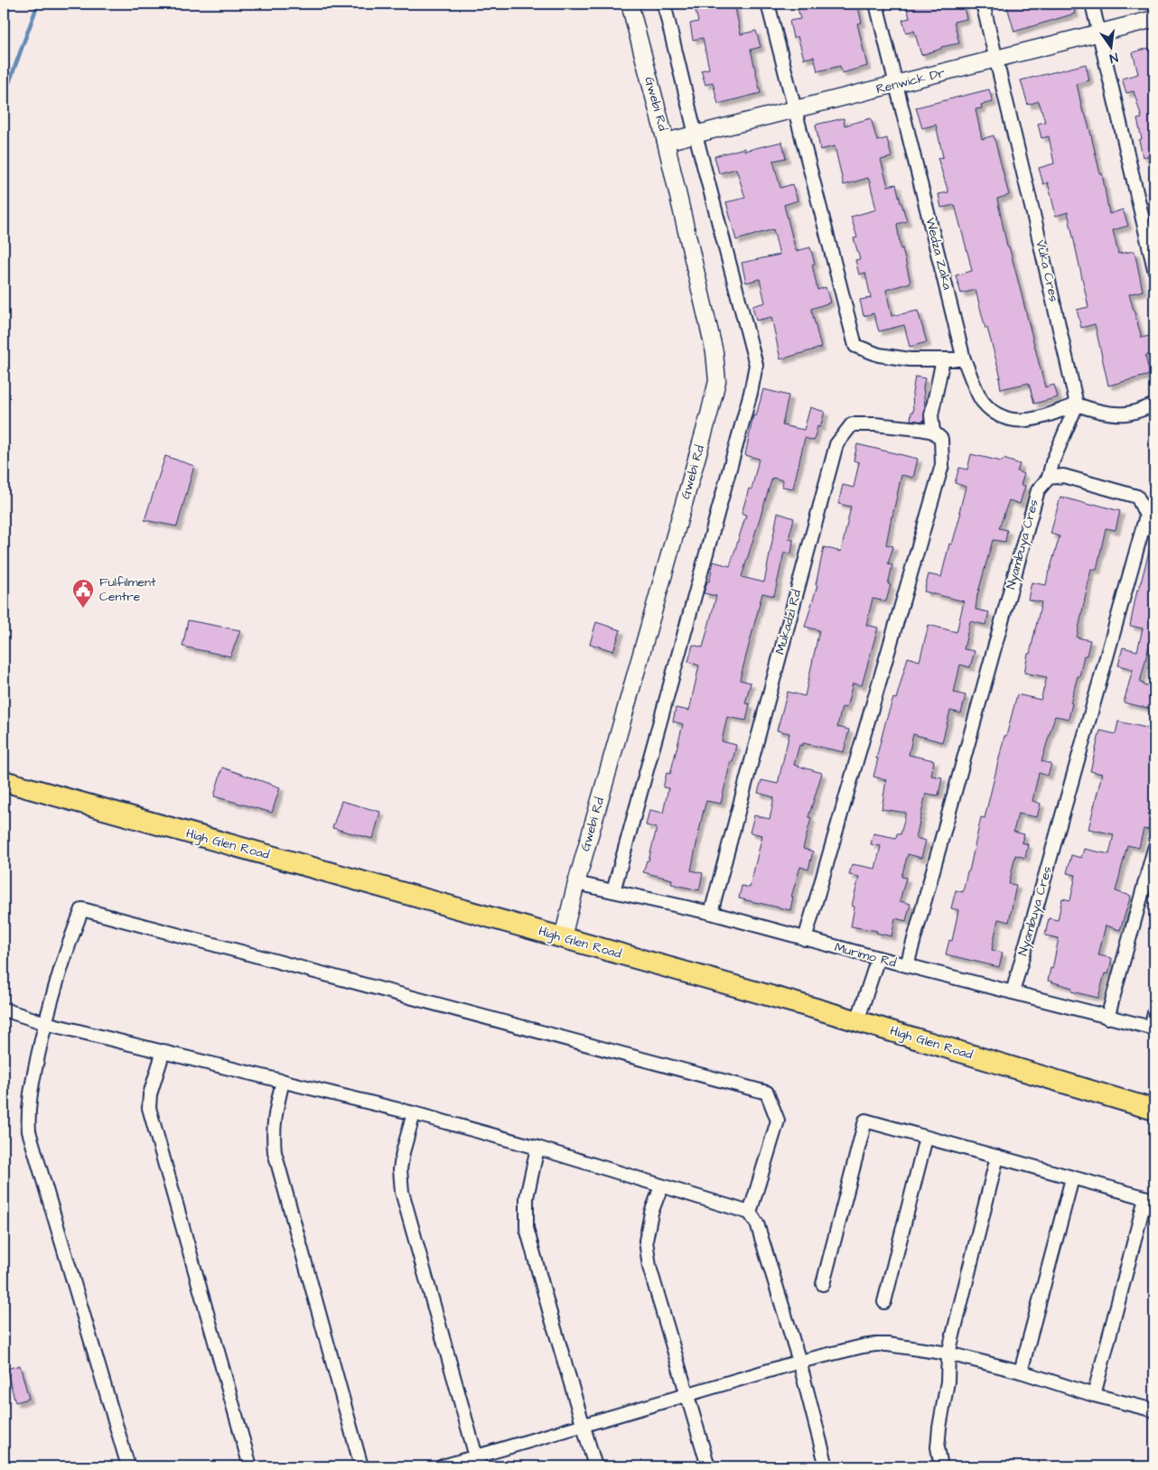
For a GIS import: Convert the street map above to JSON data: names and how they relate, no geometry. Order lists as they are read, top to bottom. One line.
{"streets":{"main road":["High Glen Road"],"street":["Renwick Dr","Gwebi Rd","Wedza Zaka","Vuka Cres","Nyambuya Cres","Mukadzi Rd","Murimo Rd"]},"crossings":[["Renwick Dr","Gwebi Rd"],["Renwick Dr","Wedza Zaka"],["Renwick Dr","Vuka Cres"],["Gwebi Rd","High Glen Road"],["Gwebi Rd","Murimo Rd"],["Wedza Zaka","Vuka Cres"],["Nyambuya Cres","Murimo Rd"],["Mukadzi Rd","Murimo Rd"]],"places":{"public building":["Fulfilment Centre"]},"north":"bottom"}
